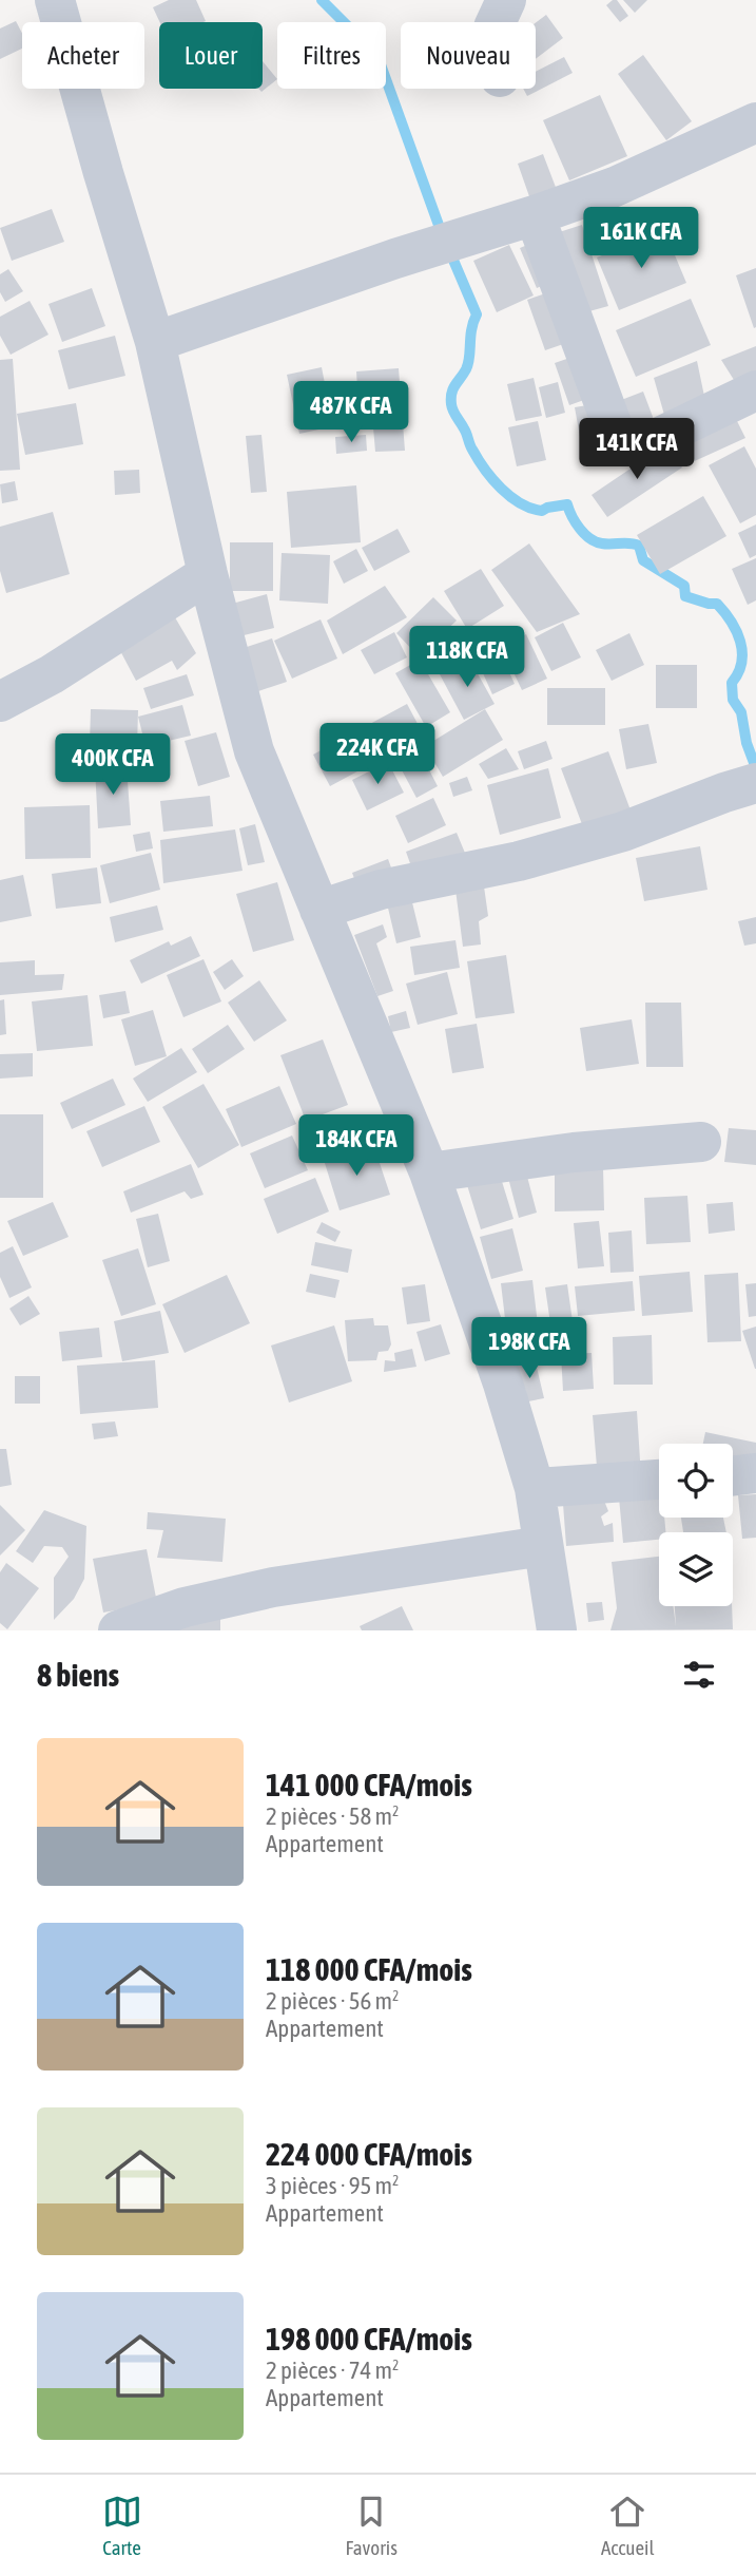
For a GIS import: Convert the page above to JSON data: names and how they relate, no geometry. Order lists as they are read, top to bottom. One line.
{"page":{"chip":["Acheter","Louer","Filtres","Nouveau"],"price":["161K CFA","487K CFA","141K CFA","118K CFA","224K CFA","400K CFA","184K CFA","198K CFA"],"heading":"8 biens","list":[{"name":"141 000 CFA/mois","note":"2 pièces · 58 m² · Appartement"},{"name":"118 000 CFA/mois","note":"2 pièces · 56 m² · Appartement"},{"name":"224 000 CFA/mois","note":"3 pièces · 95 m² · Appartement"},{"name":"198 000 CFA/mois","note":"2 pièces · 74 m² · Appartement"}],"tabs":["Carte","Favoris","Accueil"]}}
